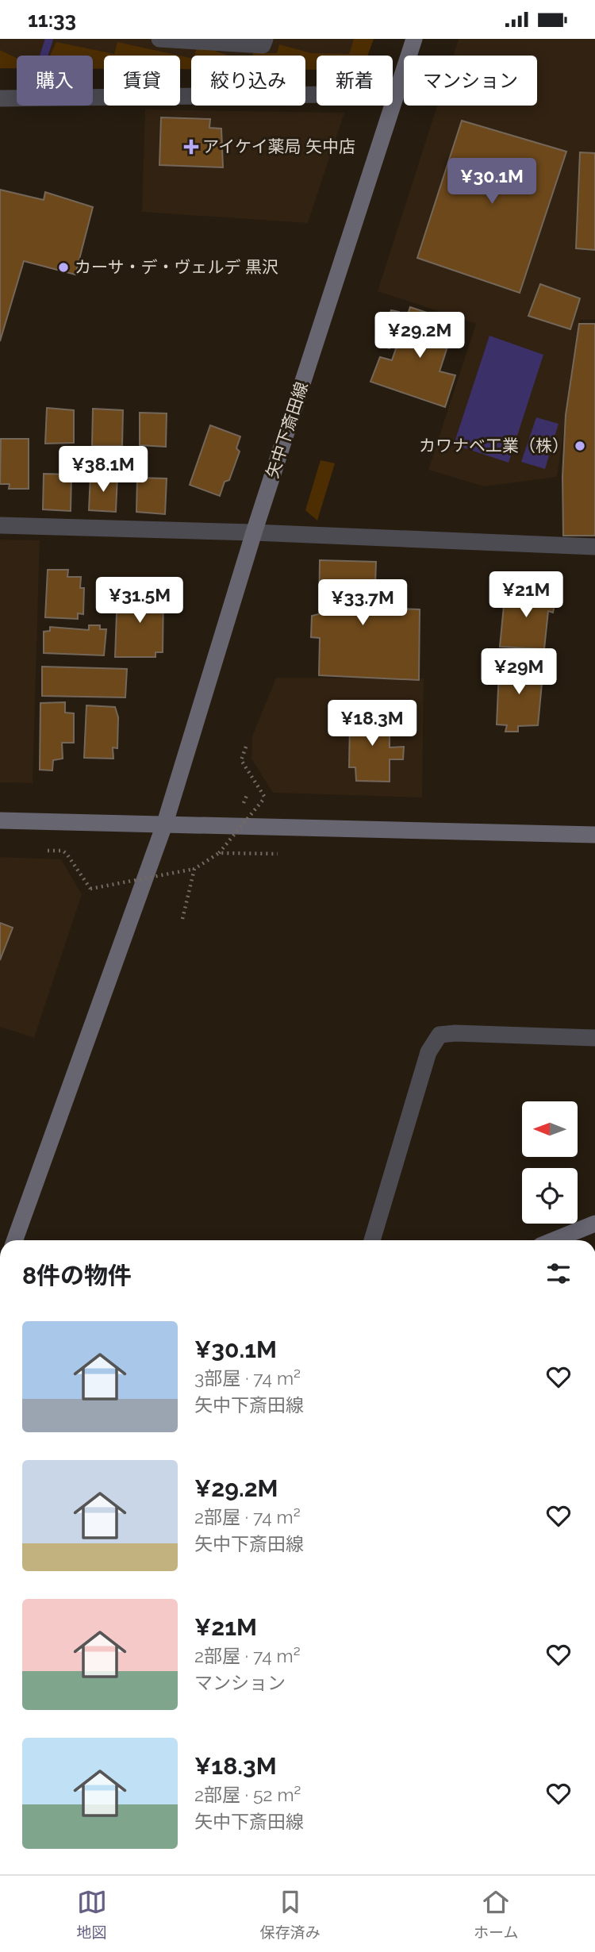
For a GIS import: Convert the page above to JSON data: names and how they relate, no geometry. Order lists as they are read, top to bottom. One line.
{"streets":{"street":["矢中下斎田線"]},"places":{"health":["アイケイ薬局 矢中店"],"other":["カーサ・デ・ヴェルデ 黒沢","カワナベ工業（株）"]},"north":"left","page":{"status":"11:33","chip":["購入","賃貸","絞り込み","新着","マンション"],"price":["¥30.1M","¥29.2M","¥38.1M","¥21M","¥31.5M","¥33.7M","¥29M","¥18.3M"],"heading":"8件の物件","list":[{"name":"¥30.1M","note":"3部屋 · 74 m² · 矢中下斎田線"},{"name":"¥29.2M","note":"2部屋 · 74 m² · 矢中下斎田線"},{"name":"¥21M","note":"2部屋 · 74 m² · マンション"},{"name":"¥18.3M","note":"2部屋 · 52 m² · 矢中下斎田線"}],"tabs":["地図","保存済み","ホーム"]}}
